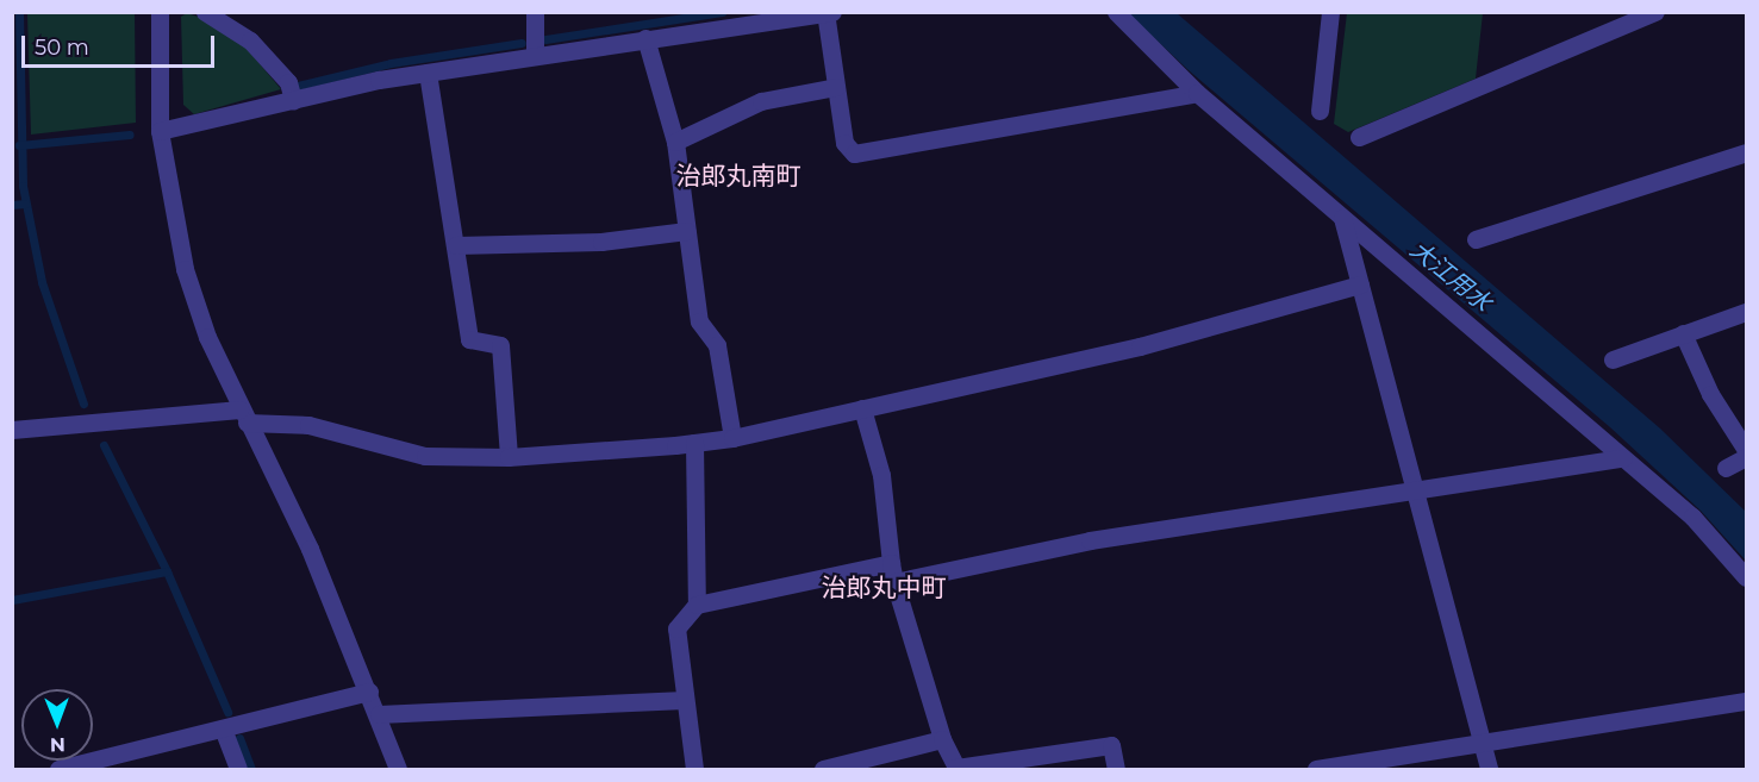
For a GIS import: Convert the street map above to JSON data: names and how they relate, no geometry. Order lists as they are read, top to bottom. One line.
{"districts":["治郎丸南町","治郎丸中町"],"water":["大江用水"],"scale_bar":"50 m","north":"bottom"}
